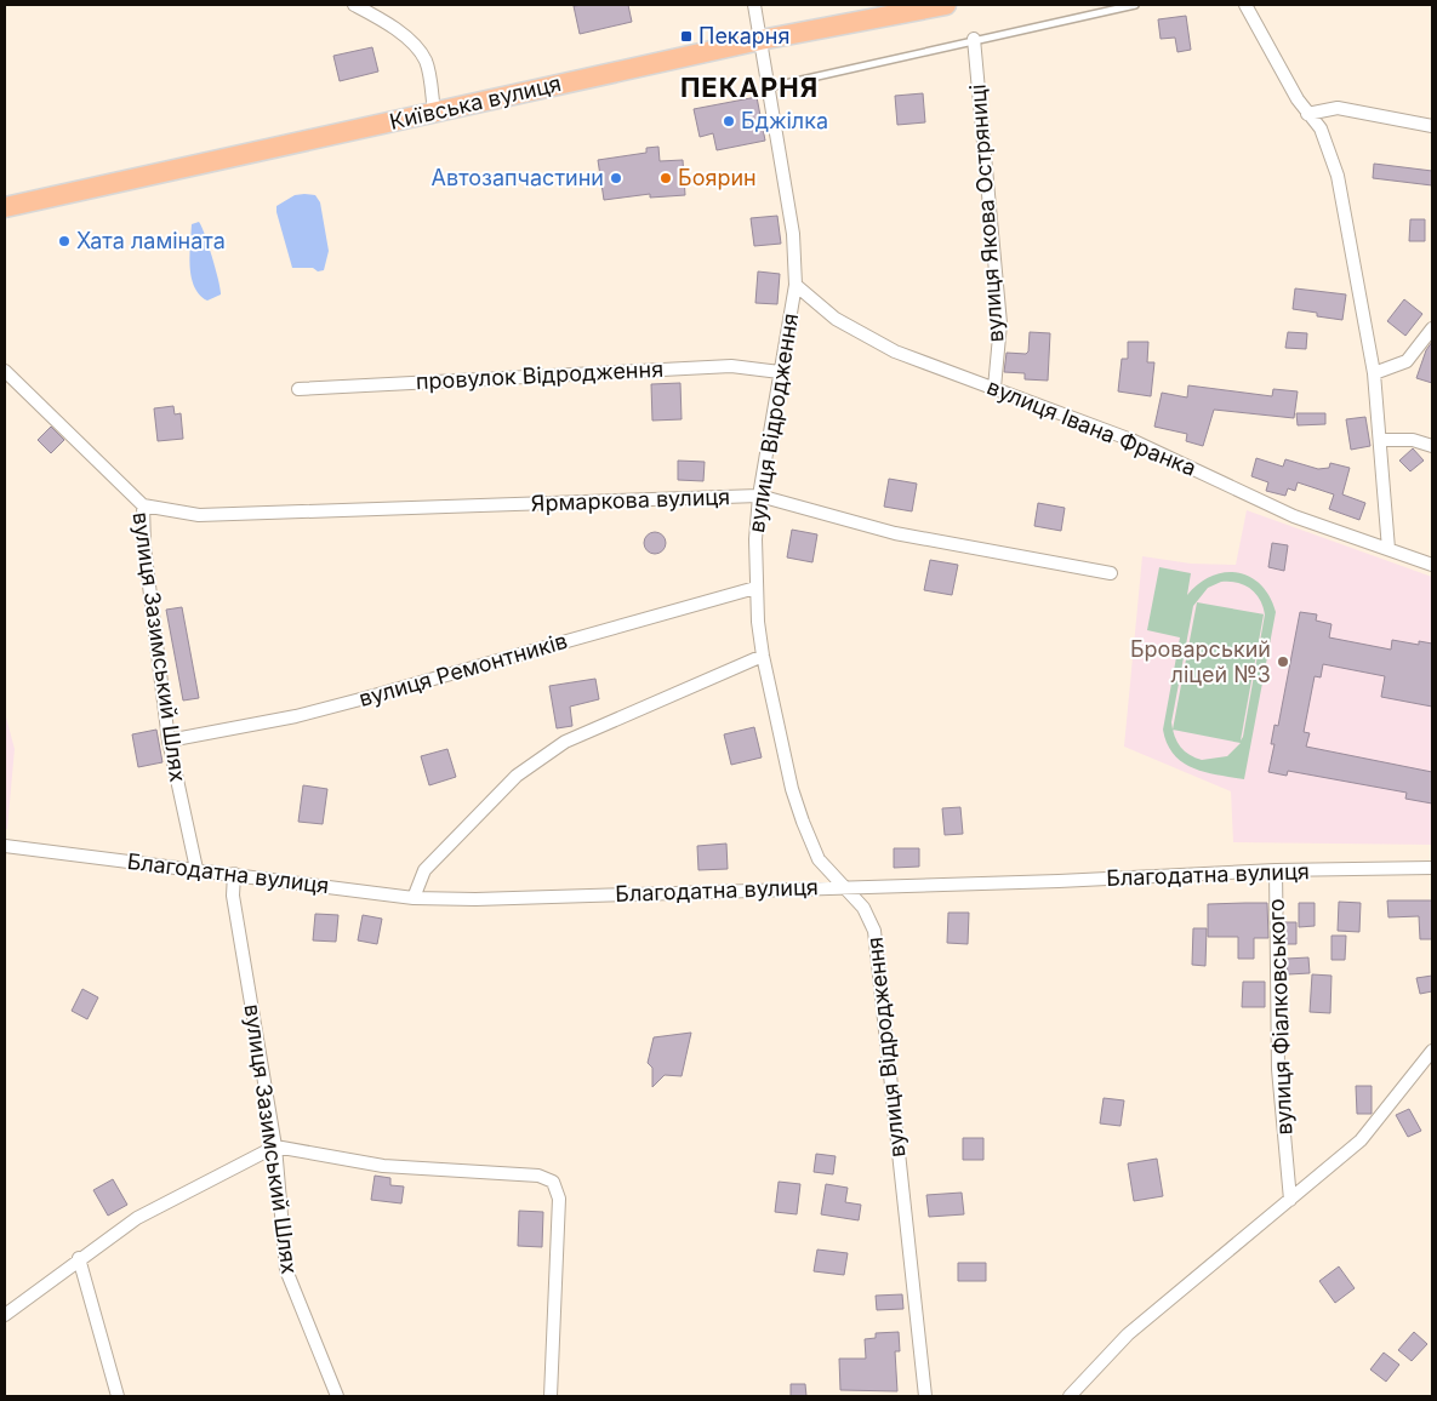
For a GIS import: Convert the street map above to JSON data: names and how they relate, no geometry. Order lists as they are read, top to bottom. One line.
{"streets":{"main road":["Київська вулиця"],"street":["вулиця Якова Остряниці","провулок Відродження","вулиця Відродження","вулиця Івана Франка","Ярмаркова вулиця","вулиця Зазимський Шлях","вулиця Ремонтників","Благодатна вулиця","вулиця Фіалковського"]},"crossings":[["Київська вулиця","вулиця Відродження"],["вулиця Якова Остряниці","вулиця Івана Франка"],["провулок Відродження","вулиця Відродження"],["вулиця Відродження","вулиця Івана Франка"],["вулиця Відродження","Ярмаркова вулиця"],["вулиця Відродження","вулиця Ремонтників"],["вулиця Відродження","Благодатна вулиця"],["Ярмаркова вулиця","вулиця Зазимський Шлях"],["вулиця Зазимський Шлях","вулиця Ремонтників"],["вулиця Зазимський Шлях","Благодатна вулиця"],["Благодатна вулиця","вулиця Фіалковського"]],"districts":["ПЕКАРНЯ"],"places":{"transit":["Пекарня"],"other":["Бджілка","Автозапчастини","Боярин","Хата ламіната","Броварський ліцей №3"]}}
